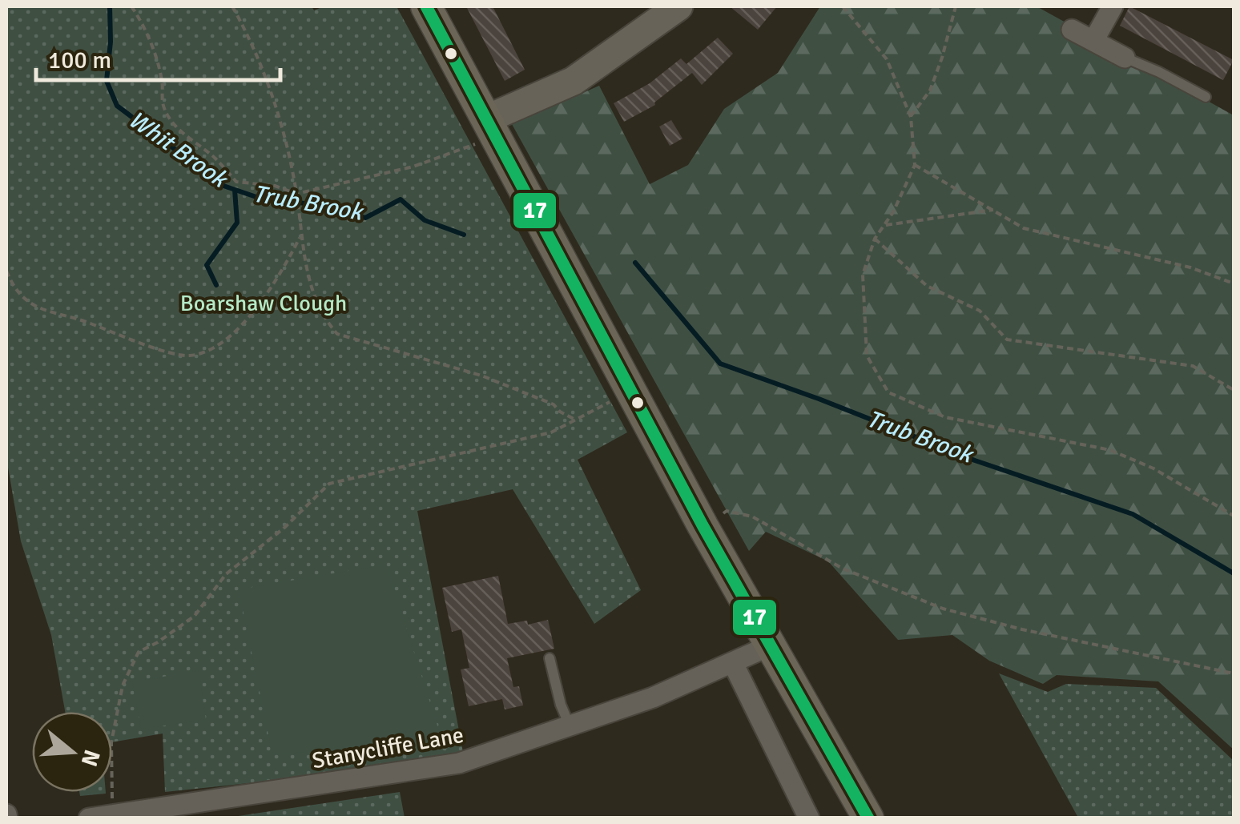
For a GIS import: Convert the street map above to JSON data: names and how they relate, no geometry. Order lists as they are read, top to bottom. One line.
{"streets":{"street":["Stanycliffe Lane"]},"water":["Whit Brook","Trub Brook"],"parks":["Boarshaw Clough"],"lines":["transit line 17"],"scale_bar":"100 m","north":"right"}
